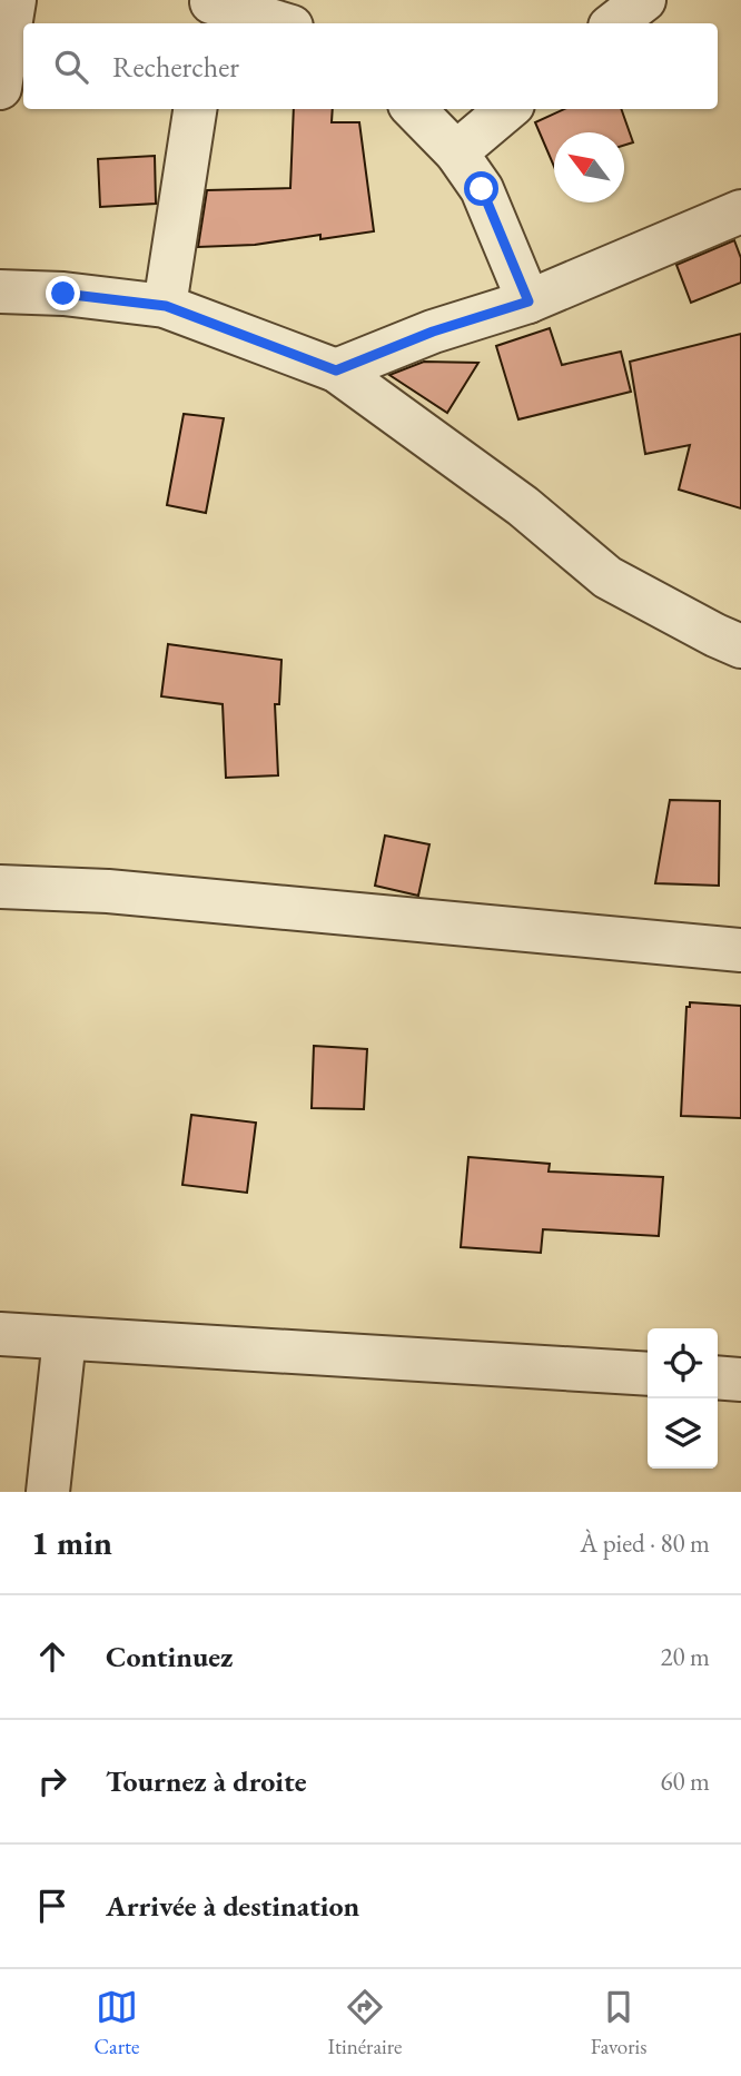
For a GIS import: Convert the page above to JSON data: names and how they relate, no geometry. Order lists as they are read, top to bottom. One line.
{"north":"top left","page":{"search":"Rechercher","heading":["1 min","À pied · 80 m"],"list":[["Continuez","20 m"],["Tournez à droite","60 m"],"Arrivée à destination"],"nav":["Carte","Itinéraire","Favoris"]}}
